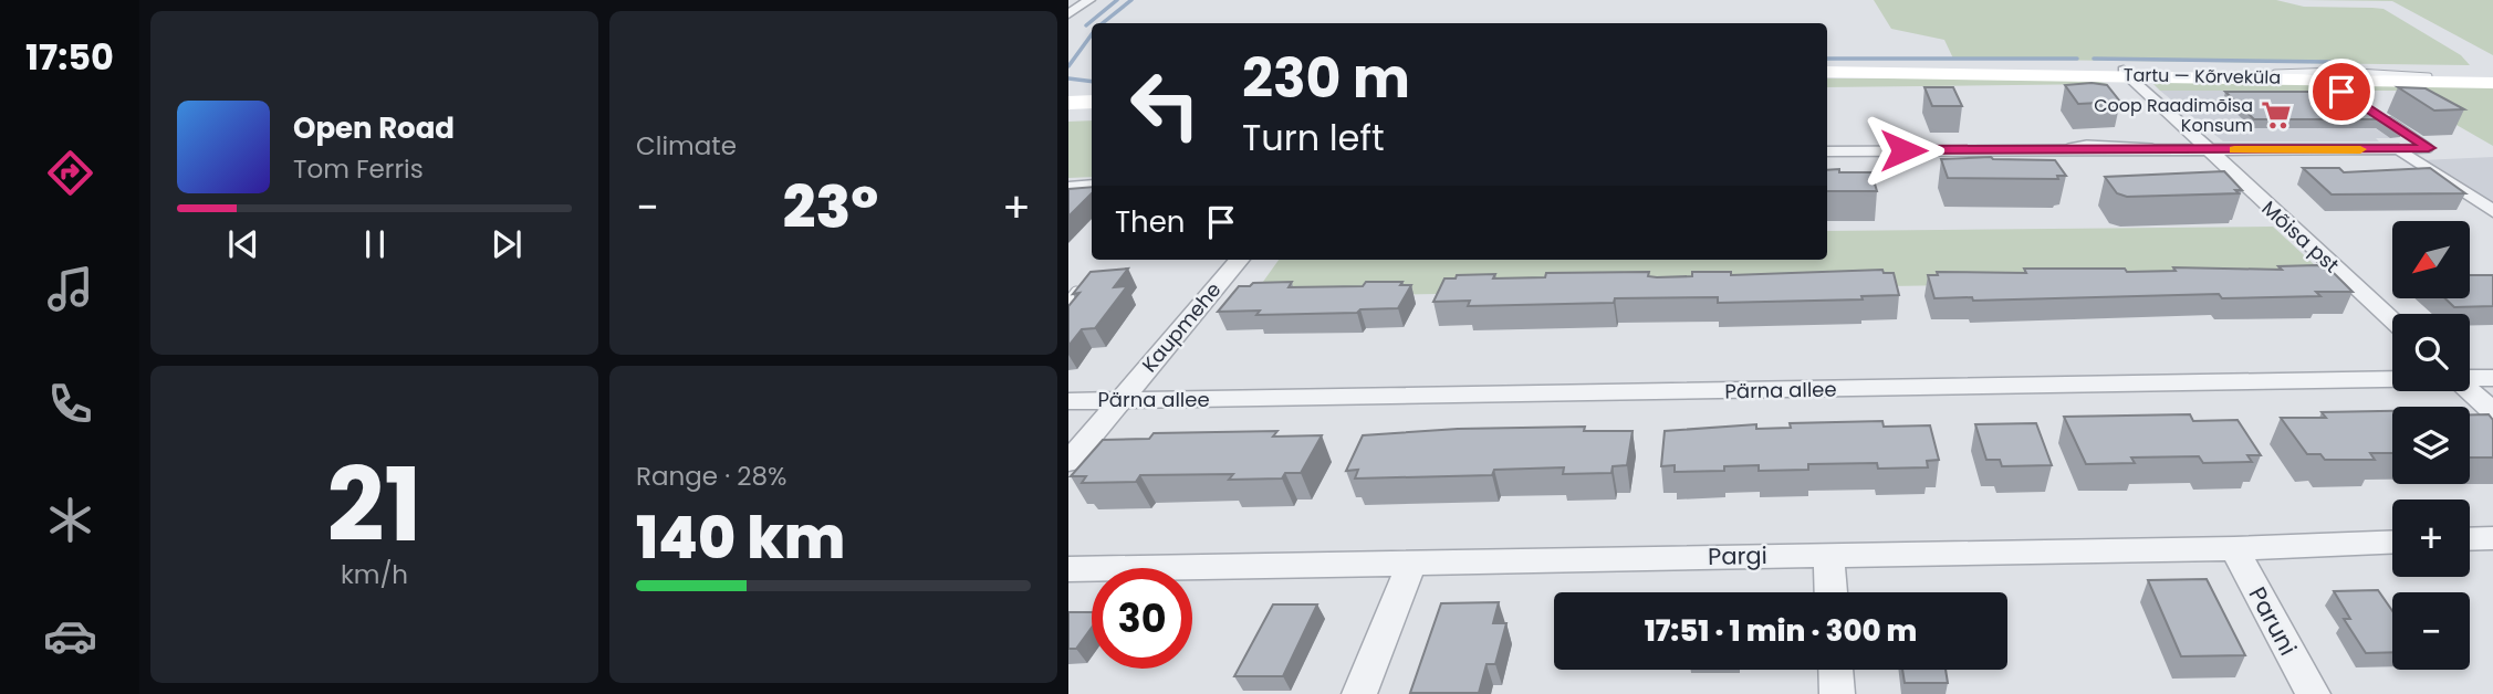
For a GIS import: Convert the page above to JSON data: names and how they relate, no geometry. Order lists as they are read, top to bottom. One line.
{"streets":{"main road":["Tartu — Kõrveküla"],"street":["Mõisa pst","Kaupmehe","Pärna allee","Pargi","Paruni"]},"crossings":[["Tartu — Kõrveküla","Mõisa pst"],["Kaupmehe","Pärna allee"],["Pargi","Paruni"]],"places":{"supermarket":["Coop Raadimõisa Konsum"]},"north":"bottom left","page":{"tabs":"17:50","tile":["Climate",["21","km/h"],["Range · 28%","140 km"]],"turn":["230 m","Turn left"],"song":["Open Road","Tom Ferris"],"heat":["−","23°","+"],"then":"Then","map_buttons":["+","−"],"limit":"30","trip":"17:51 · 1 min · 300 m"}}
